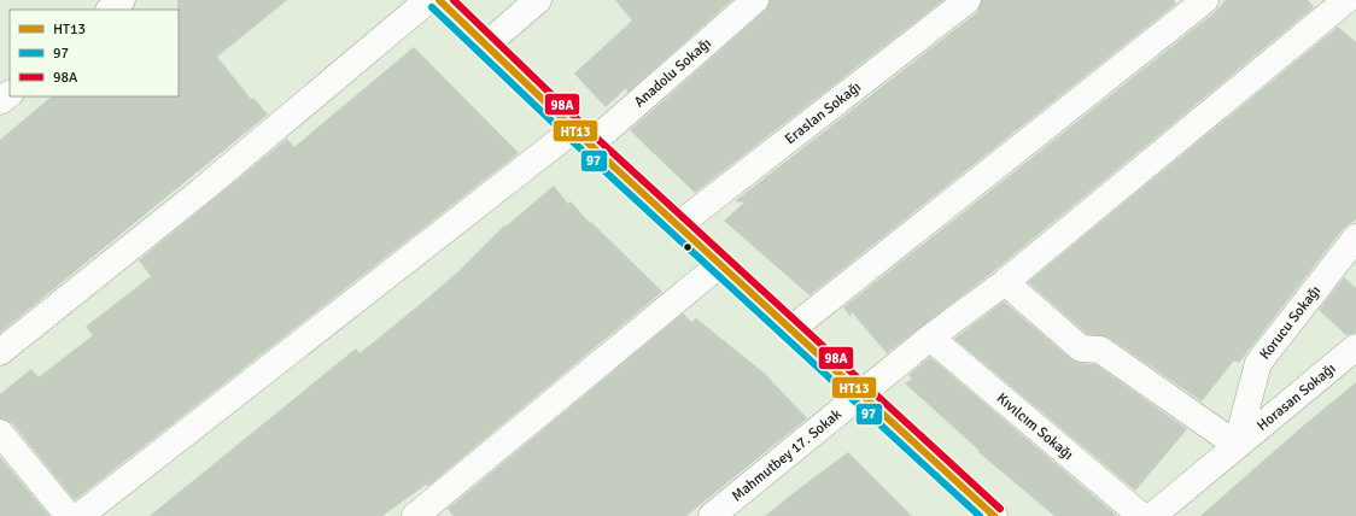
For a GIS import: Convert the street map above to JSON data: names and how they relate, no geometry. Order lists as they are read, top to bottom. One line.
{"streets":{"street":["Anadolu Sokağı","Eraslan Sokağı","Korucu Sokağı","Horasan Sokağı","Kıvılcım Sokağı","Mahmutbey 17. Sokak"]},"crossings":[["Korucu Sokağı","Horasan Sokağı"],["Kıvılcım Sokağı","Mahmutbey 17. Sokak"]],"lines":["transit line HT13","transit line 98A","transit line 97"],"legend":["HT13","97","98A"]}
